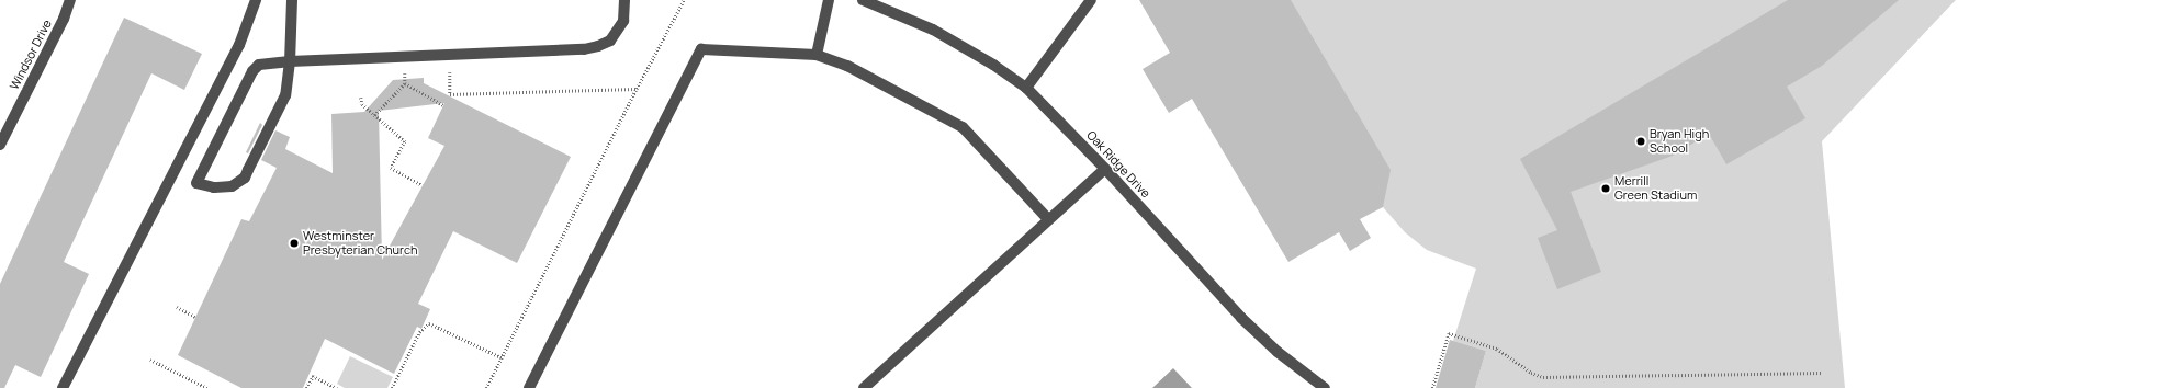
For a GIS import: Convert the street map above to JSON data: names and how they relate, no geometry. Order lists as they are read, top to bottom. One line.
{"streets":{"street":["Windsor Drive","Oak Ridge Drive"]},"places":["Bryan High School","Merrill Green Stadium","Westminster Presbyterian Church"]}
